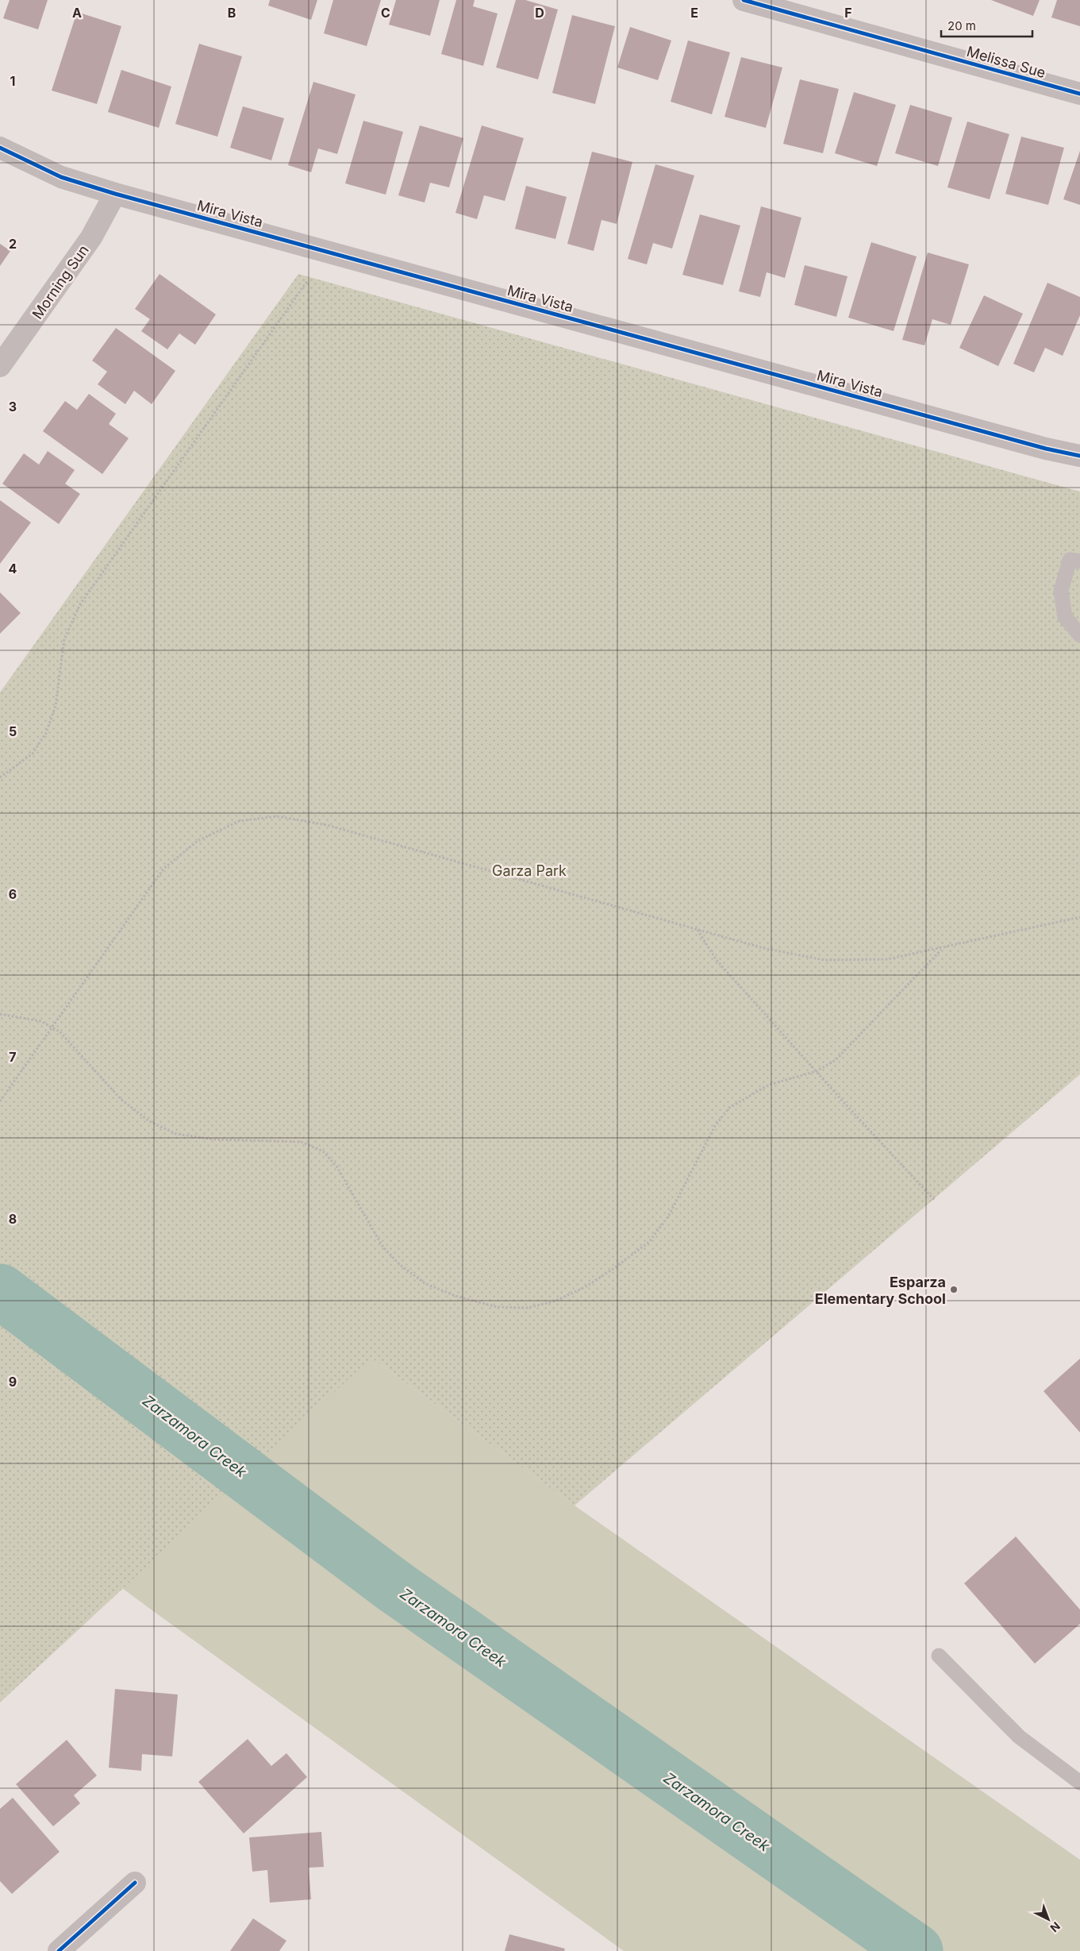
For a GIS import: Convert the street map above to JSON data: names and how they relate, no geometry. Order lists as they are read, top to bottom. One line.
{"streets":{"street":["Melissa Sue","Mira Vista","Morning Sun"]},"crossings":[["Mira Vista","Morning Sun"]],"water":["Zarzamora Creek"],"parks":["Garza Park"],"places":["Esparza Elementary School"],"scale_bar":"20 m","north":"bottom right","grid":{"columns":["A","B","C","D","E","F"],"rows":["1","2","3","4","5","6","7","8","9"]}}
